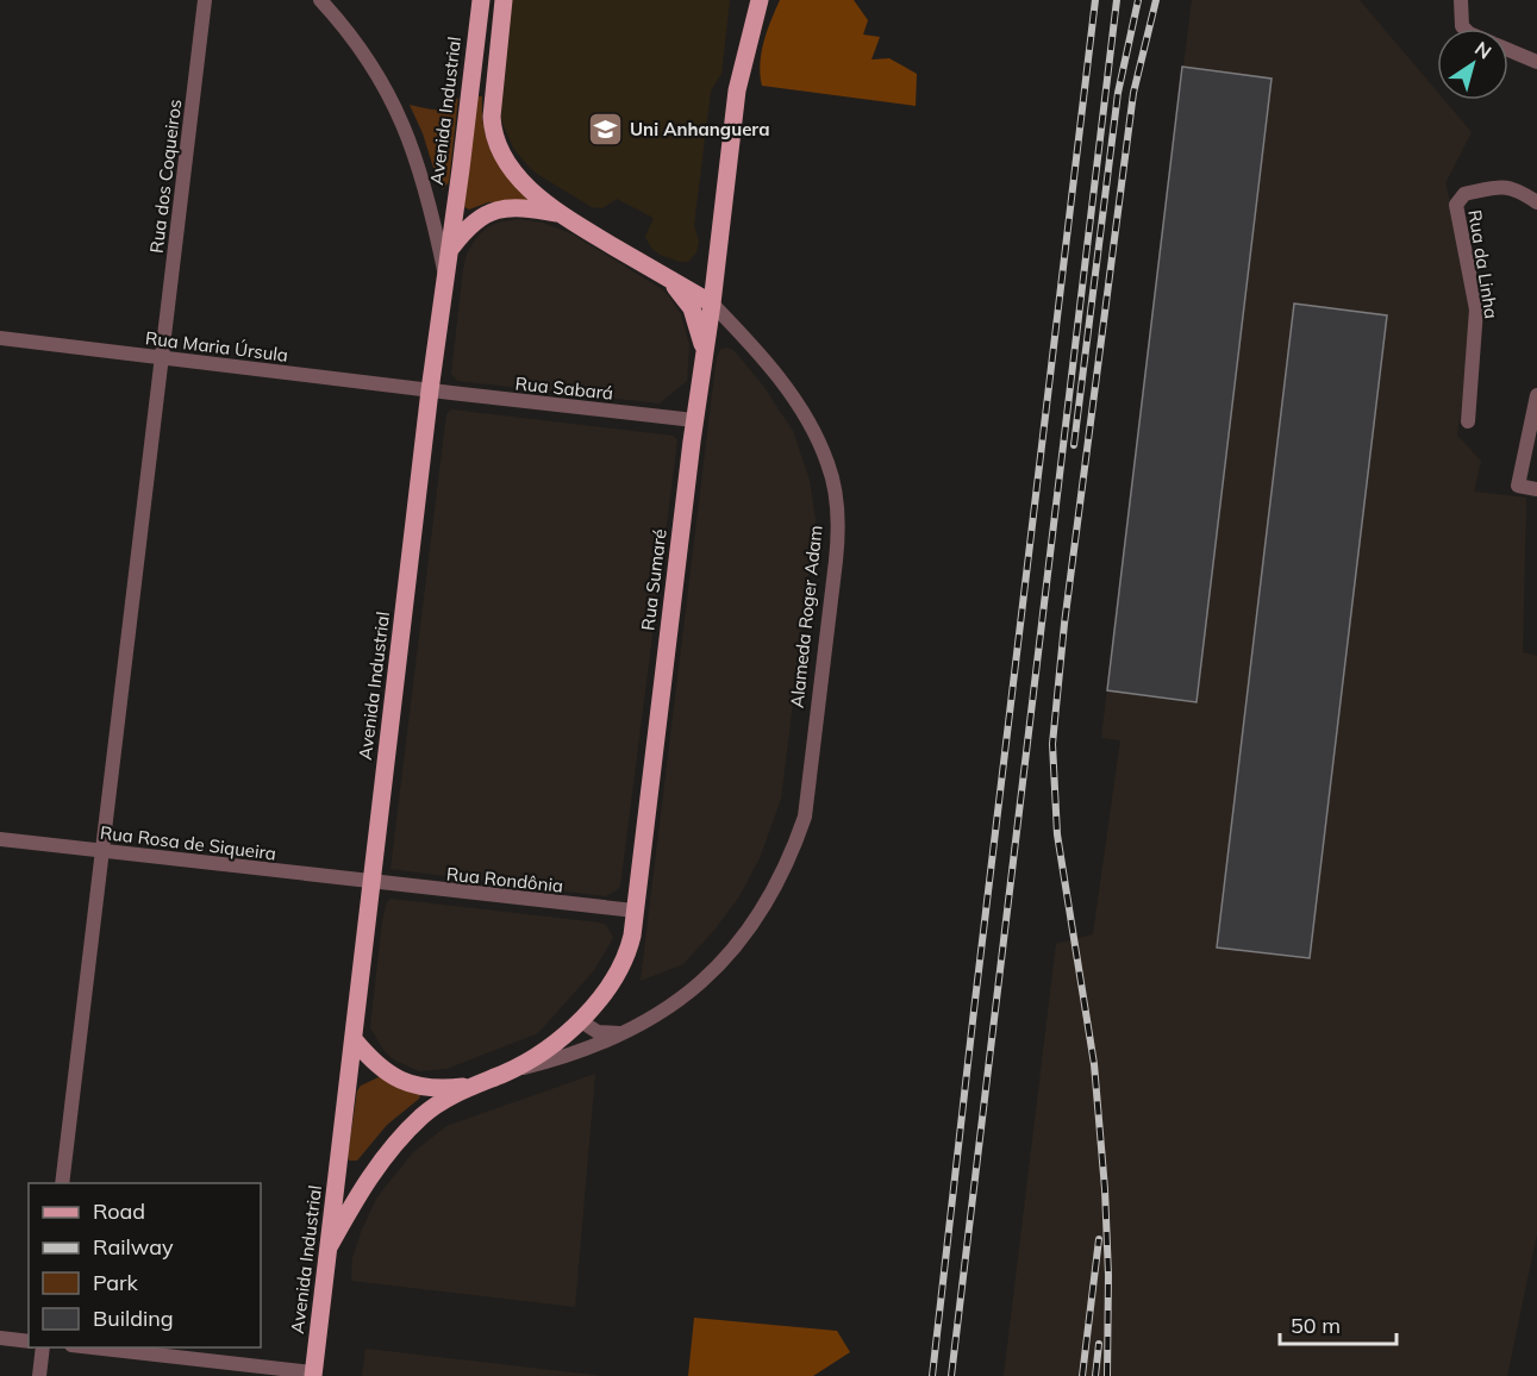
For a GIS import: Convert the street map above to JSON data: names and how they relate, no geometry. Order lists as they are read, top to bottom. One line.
{"streets":{"main road":["Avenida Industrial","Rua Sumaré","Alameda Roger Adam"],"street":["Rua dos Coqueiros","Rua da Linha","Rua Maria Úrsula","Rua Sabará","Rua Rosa de Siqueira","Rua Rondônia"]},"crossings":[["Avenida Industrial","Rua Maria Úrsula"],["Avenida Industrial","Rua Sabará"],["Avenida Industrial","Rua Sumaré"],["Avenida Industrial","Alameda Roger Adam"],["Avenida Industrial","Rua Rosa de Siqueira"],["Avenida Industrial","Rua Rondônia"],["Rua dos Coqueiros","Rua Maria Úrsula"],["Rua dos Coqueiros","Rua Rosa de Siqueira"],["Rua Maria Úrsula","Rua Sabará"],["Rua Sabará","Rua Sumaré"],["Rua Sumaré","Alameda Roger Adam"],["Rua Sumaré","Rua Rondônia"],["Rua Rosa de Siqueira","Rua Rondônia"]],"places":{"school or university":["Uni Anhanguera"]},"legend":["Road","Railway","Park","Building"],"scale_bar":"50 m","north":"top right"}
